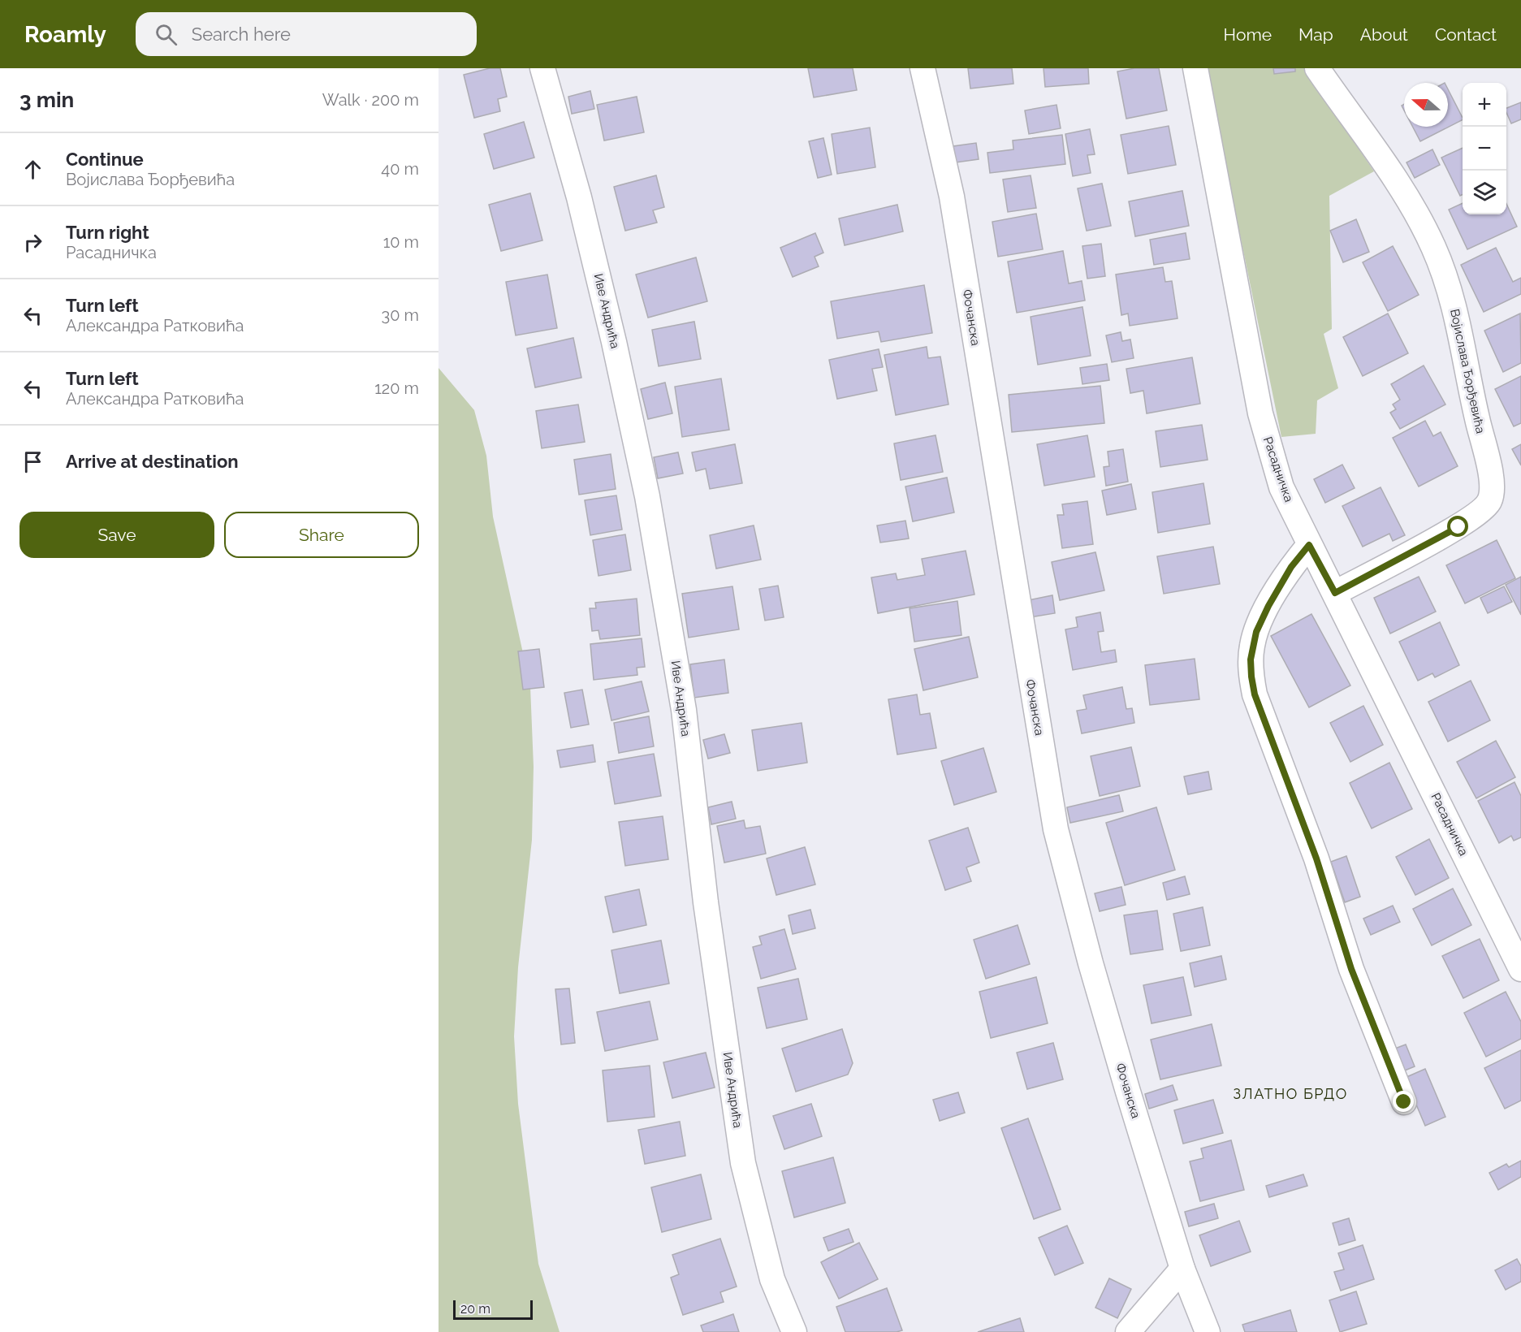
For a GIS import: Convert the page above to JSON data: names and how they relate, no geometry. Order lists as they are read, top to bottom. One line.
{"streets":{"street":["Иве Андрића","Фочанска","Војислава Ђорђевића","Расадничка"]},"crossings":[["Војислава Ђорђевића","Расадничка"]],"districts":["ЗЛАТНО БРДО"],"scale_bar":"20 m","north":"left","page":{"header":"Roamly","search":"Search here","nav":["Home","Map","About","Contact"],"heading":["3 min","Walk · 200 m"],"map_buttons":["+","−"],"list":[["Continue","Војислава Ђорђевића","40 m"],["Turn right","Расадничка","10 m"],["Turn left","Александра Ратковића","30 m"],["Turn left","Александра Ратковића","120 m"],"Arrive at destination"],"buttons":["Save","Share"],"scale":"20 m"}}
